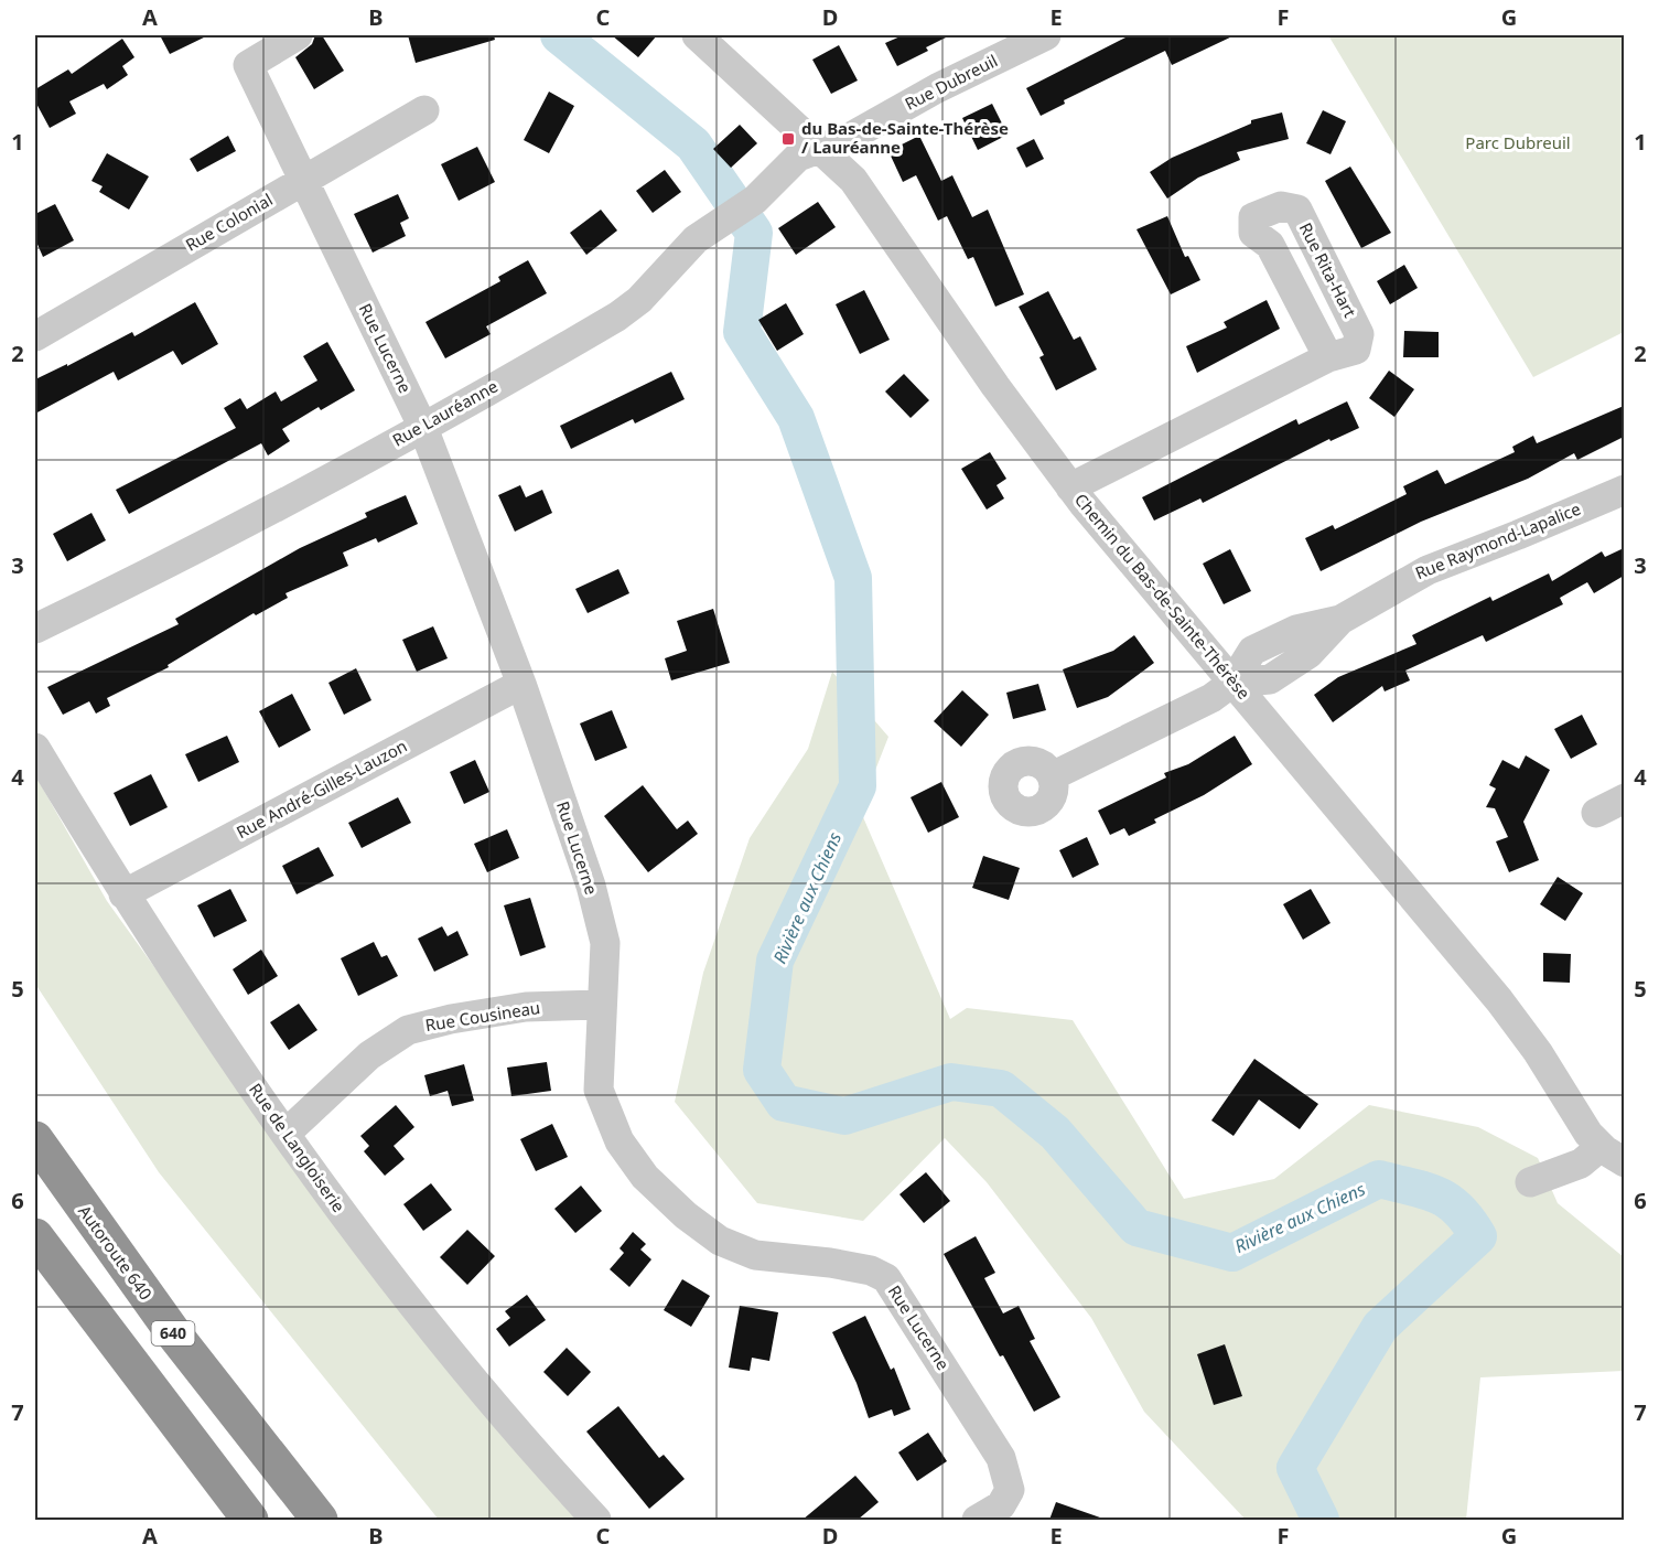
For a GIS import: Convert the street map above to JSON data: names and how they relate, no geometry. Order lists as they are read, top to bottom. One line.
{"streets":{"highway":["Autoroute 640","640"],"street":["Rue Dubreuil","Rue Colonial","Rue Rita-Hart","Rue Lucerne","Rue Lauréanne","Rue Raymond-Lapalice","Chemin du Bas-de-Sainte-Thérèse","Rue André-Gilles-Lauzon","Rue Cousineau","Rue de Langloiserie"]},"crossings":[["Rue Dubreuil","Rue Lauréanne"],["Rue Dubreuil","Chemin du Bas-de-Sainte-Thérèse"],["Rue Colonial","Rue Lucerne"],["Rue Rita-Hart","Chemin du Bas-de-Sainte-Thérèse"],["Rue Lucerne","Rue Lauréanne"],["Rue Lucerne","Rue André-Gilles-Lauzon"],["Rue Lucerne","Rue Cousineau"],["Rue Lauréanne","Chemin du Bas-de-Sainte-Thérèse"],["Rue Raymond-Lapalice","Chemin du Bas-de-Sainte-Thérèse"],["Rue André-Gilles-Lauzon","Rue de Langloiserie"],["Rue Cousineau","Rue de Langloiserie"]],"water":["Rivière aux Chiens"],"parks":["Parc Dubreuil"],"places":{"transit":["du Bas-de-Sainte-Thérèse / Lauréanne"]},"grid":{"columns":["A","B","C","D","E","F","G"],"rows":["1","2","3","4","5","6","7"]}}
